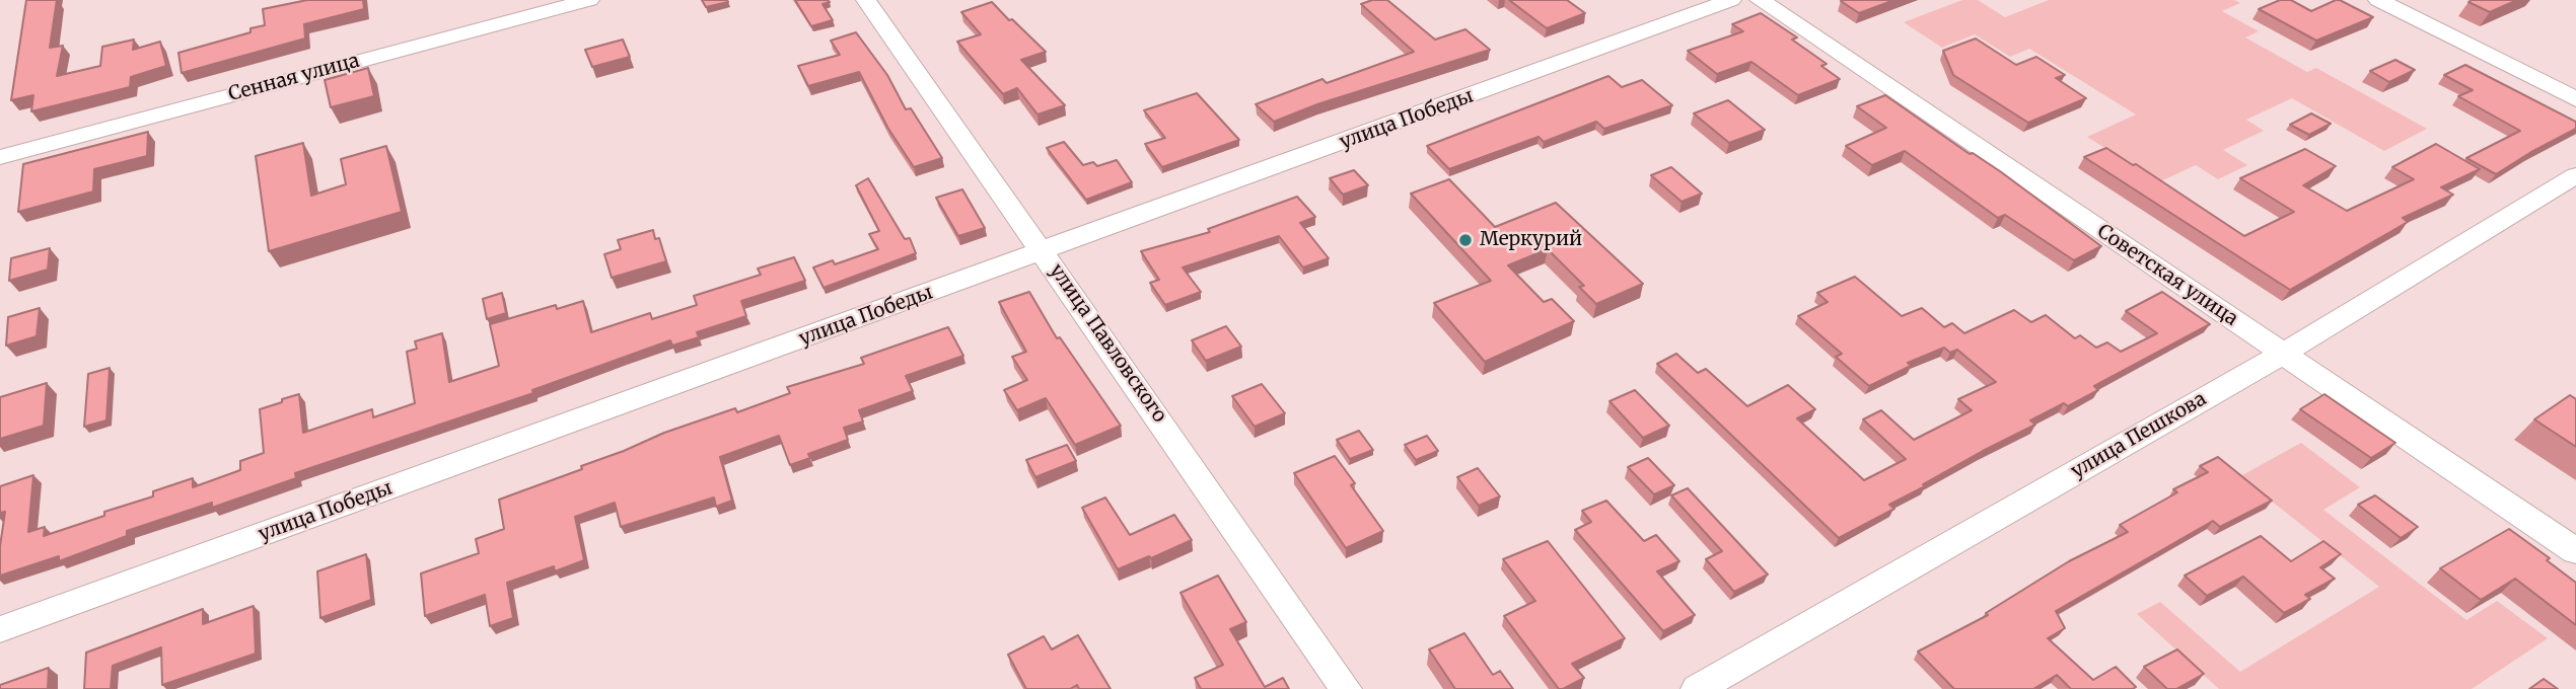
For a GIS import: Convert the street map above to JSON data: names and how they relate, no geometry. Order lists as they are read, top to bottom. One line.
{"streets":{"street":["Сенная улица","улица Победы","Советская улица","улица Павловского","улица Пешкова"]},"crossings":[["улица Победы","улица Павловского"],["Советская улица","улица Пешкова"]],"places":["Меркурий"]}
